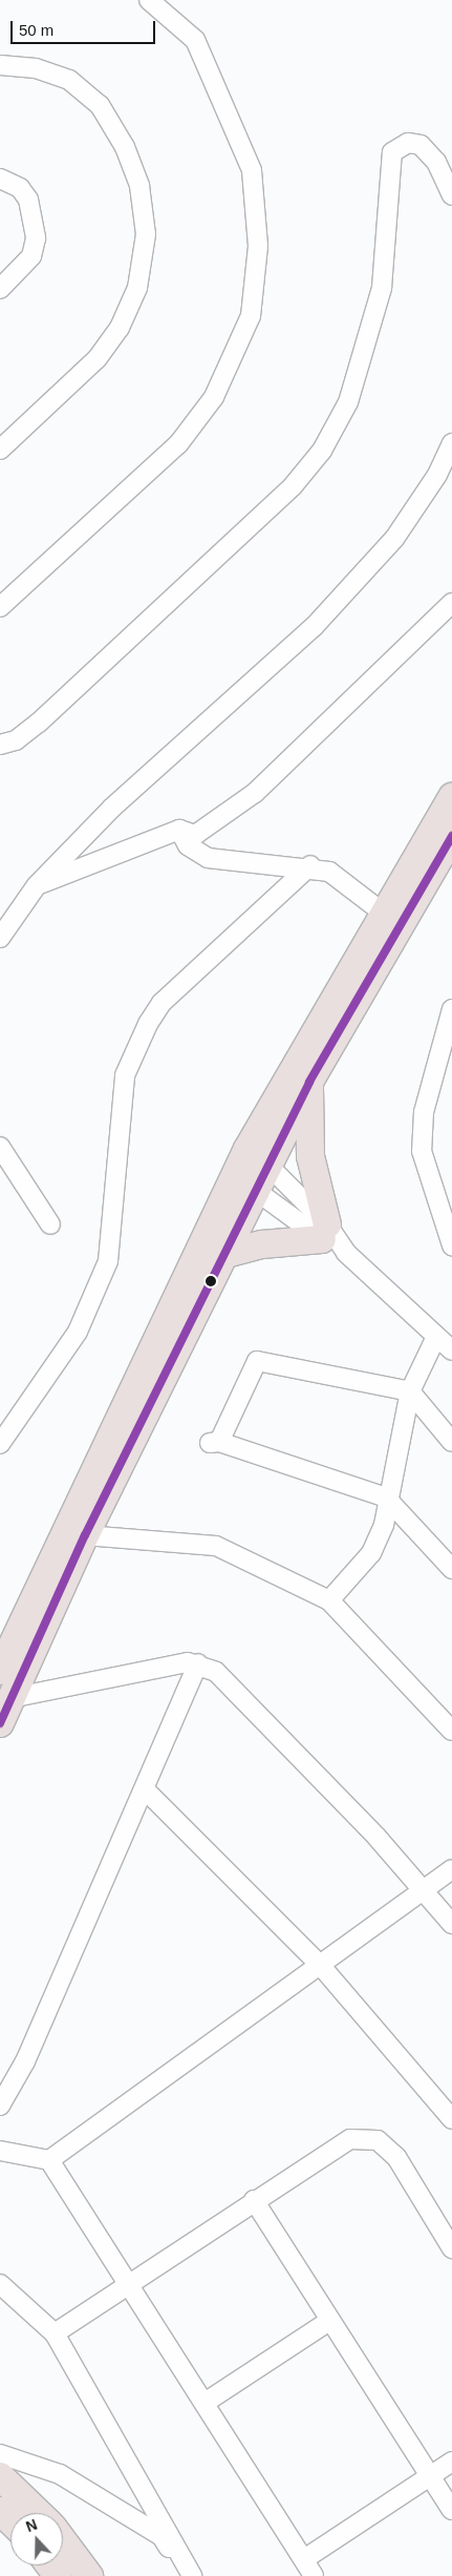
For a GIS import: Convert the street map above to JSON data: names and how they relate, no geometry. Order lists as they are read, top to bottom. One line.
{"scale_bar":"50 m","north":"top"}
